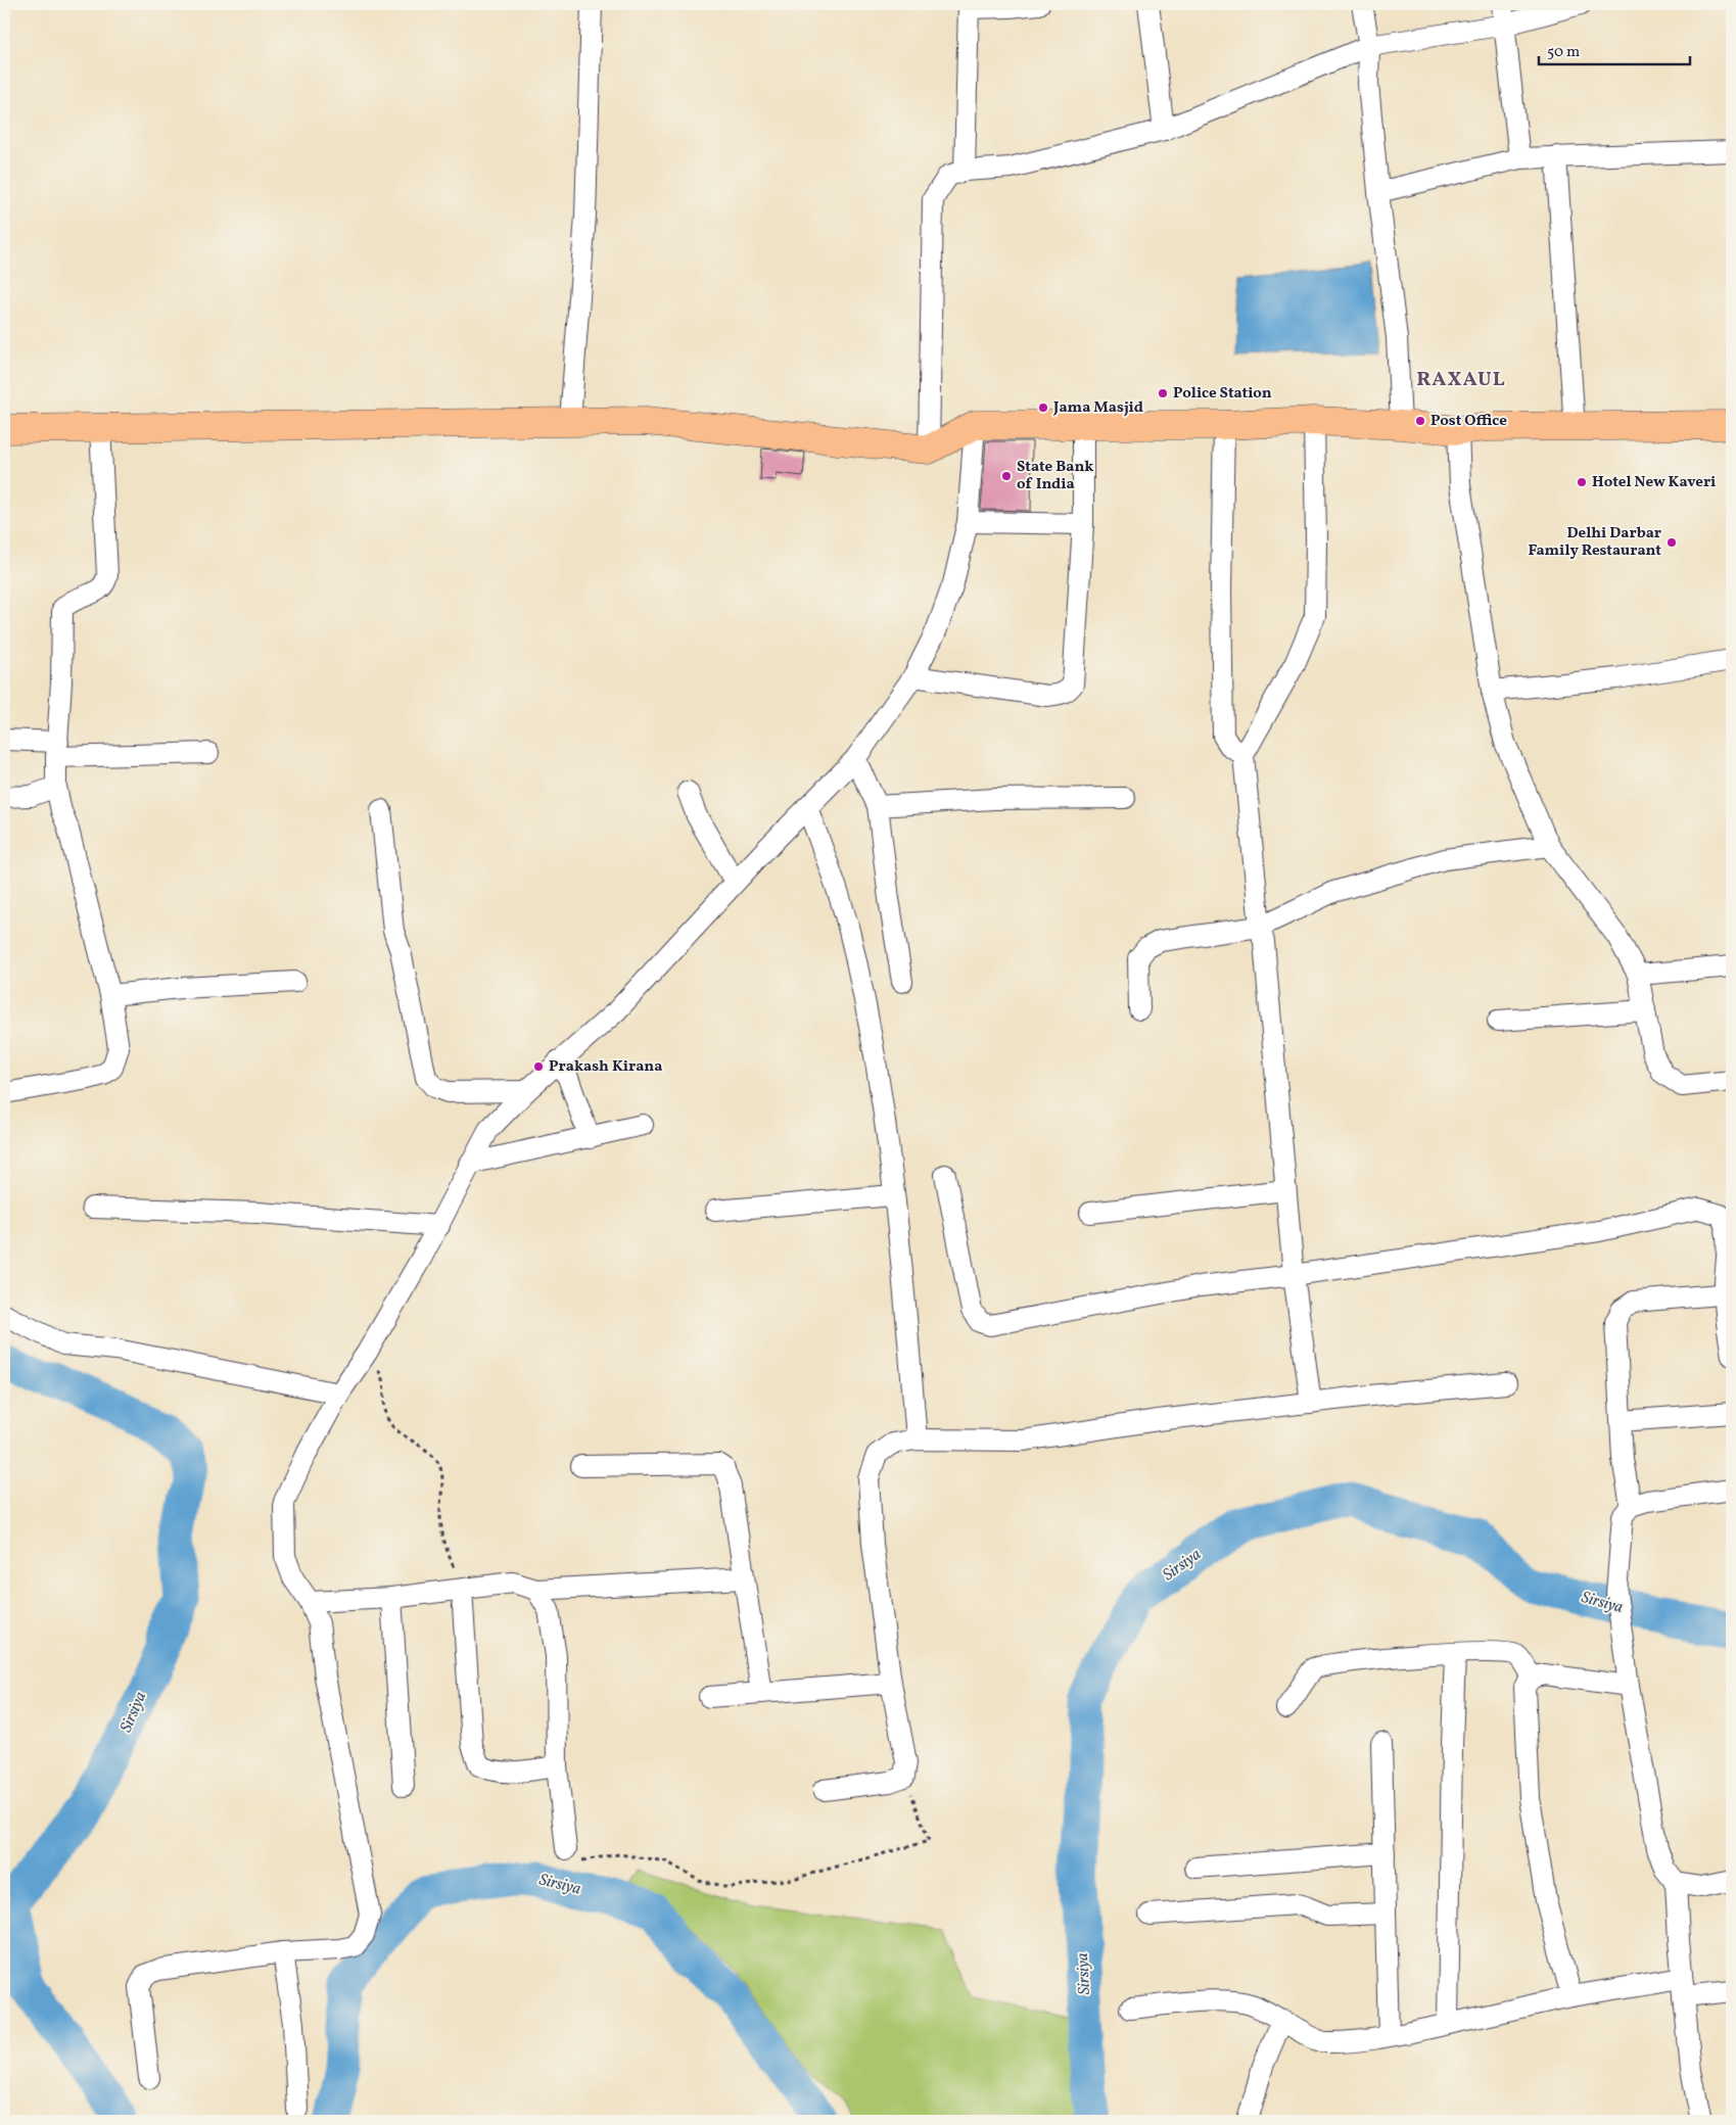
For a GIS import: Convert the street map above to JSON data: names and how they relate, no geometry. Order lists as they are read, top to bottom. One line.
{"districts":["RAXAUL"],"water":["Sirsiya"],"places":["Police Station","Jama Masjid","Post Office","State Bank of India","Hotel New Kaveri","Delhi Darbar Family Restaurant","Prakash Kirana"],"scale_bar":"50 m"}
